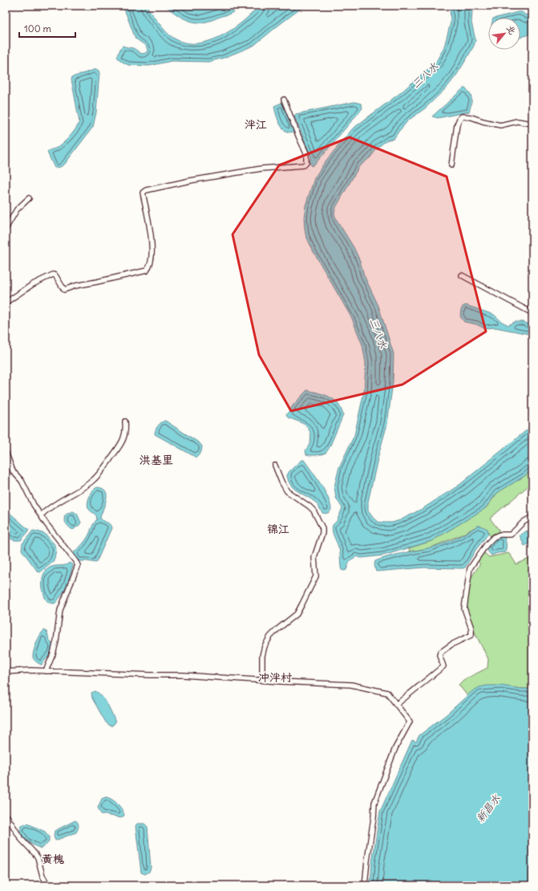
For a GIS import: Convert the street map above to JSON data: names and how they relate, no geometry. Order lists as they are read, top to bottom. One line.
{"districts":["泮江","洪基里","锦江","冲泮村","黄槐"],"water":["三八水","新昌水"],"scale_bar":"100 m","north":"top right"}
